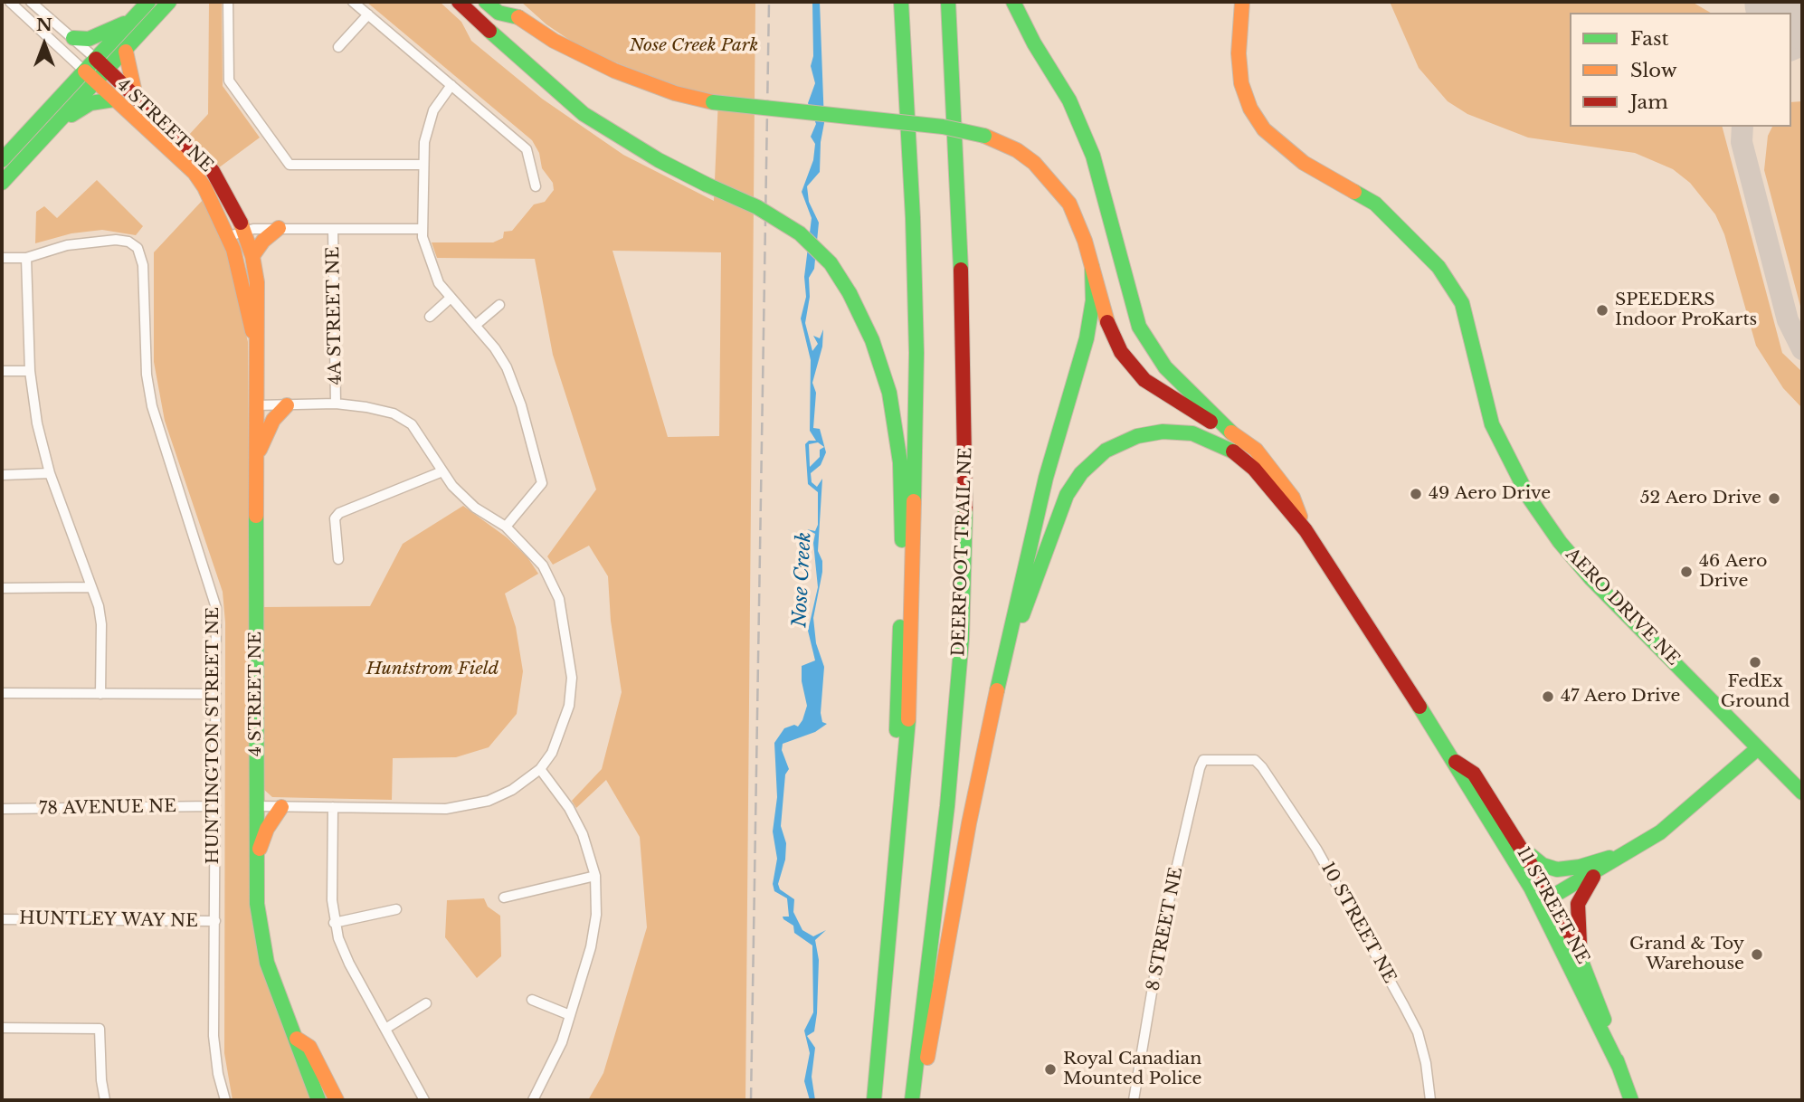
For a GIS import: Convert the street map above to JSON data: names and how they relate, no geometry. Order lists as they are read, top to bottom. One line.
{"streets":{"main road":["4 STREET NE","DEERFOOT TRAIL NE","AERO DRIVE NE","11 STREET NE"],"street":["4A STREET NE","HUNTINGTON STREET NE","78 AVENUE NE","HUNTLEY WAY NE","10 STREET NE","8 STREET NE"]},"crossings":[["HUNTINGTON STREET NE","78 AVENUE NE"],["HUNTINGTON STREET NE","HUNTLEY WAY NE"],["10 STREET NE","8 STREET NE"]],"water":["Nose Creek"],"parks":["Nose Creek Park","Huntstrom Field"],"places":["SPEEDERS Indoor ProKarts","49 Aero Drive","52 Aero Drive","46 Aero Drive","FedEx Ground","47 Aero Drive","Grand & Toy Warehouse","Royal Canadian Mounted Police"],"legend":["Fast","Slow","Jam"],"north":"top"}
